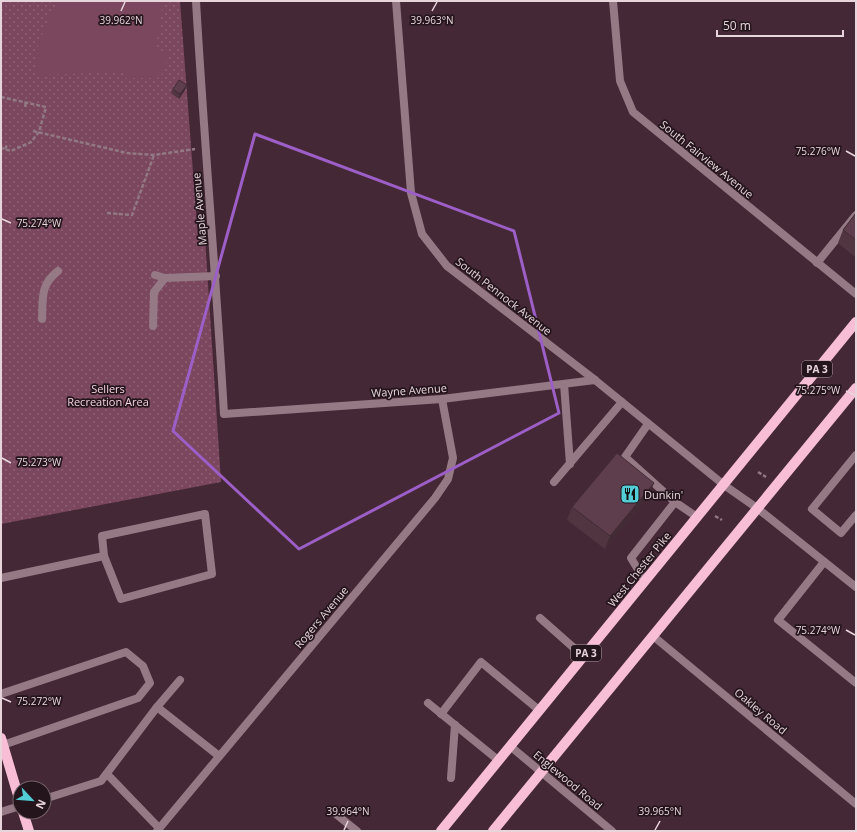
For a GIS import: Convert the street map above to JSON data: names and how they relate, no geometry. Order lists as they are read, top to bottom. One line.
{"streets":{"main road":["PA 3","West Chester Pike"],"street":["South Fairview Avenue","Maple Avenue","South Pennock Avenue","Wayne Avenue","Rogers Avenue","Oakley Road","Englewood Road"]},"crossings":[["Maple Avenue","Wayne Avenue"],["South Pennock Avenue","Wayne Avenue"],["South Pennock Avenue","West Chester Pike"],["Wayne Avenue","Rogers Avenue"],["West Chester Pike","Englewood Road"]],"parks":["Sellers Recreation Area"],"places":{"restaurant":["Dunkin'"]},"scale_bar":"50 m","north":"bottom right","coordinates":["39.962°N","39.963°N","75.276°W","75.274°W","75.275°W","75.273°W","75.272°W","39.964°N","39.965°N"]}
